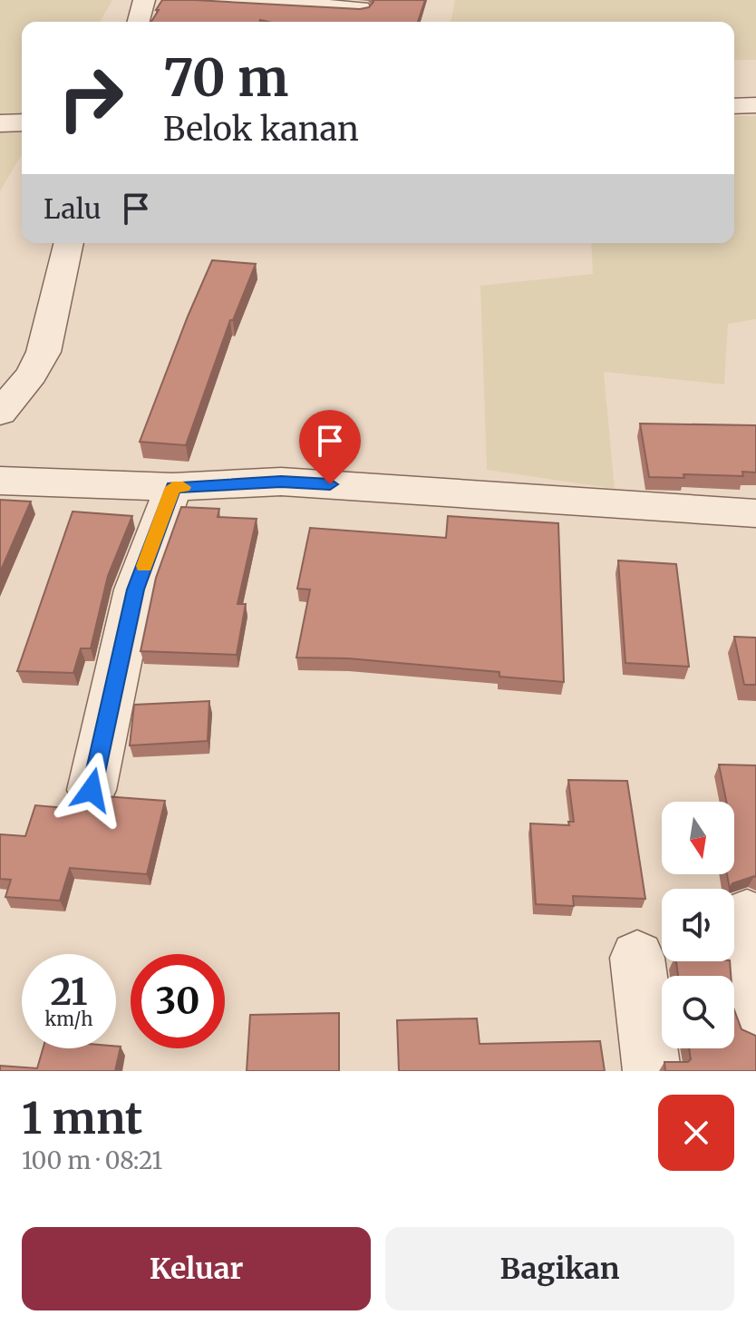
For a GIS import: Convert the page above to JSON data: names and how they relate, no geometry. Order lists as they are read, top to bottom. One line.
{"north":"bottom","page":{"turn":["70 m","Belok kanan"],"then":"Lalu","speed":"21 km/h","limit":"30","heading":["1 mnt","100 m · 08:21"],"buttons":["Keluar","Bagikan"]}}
